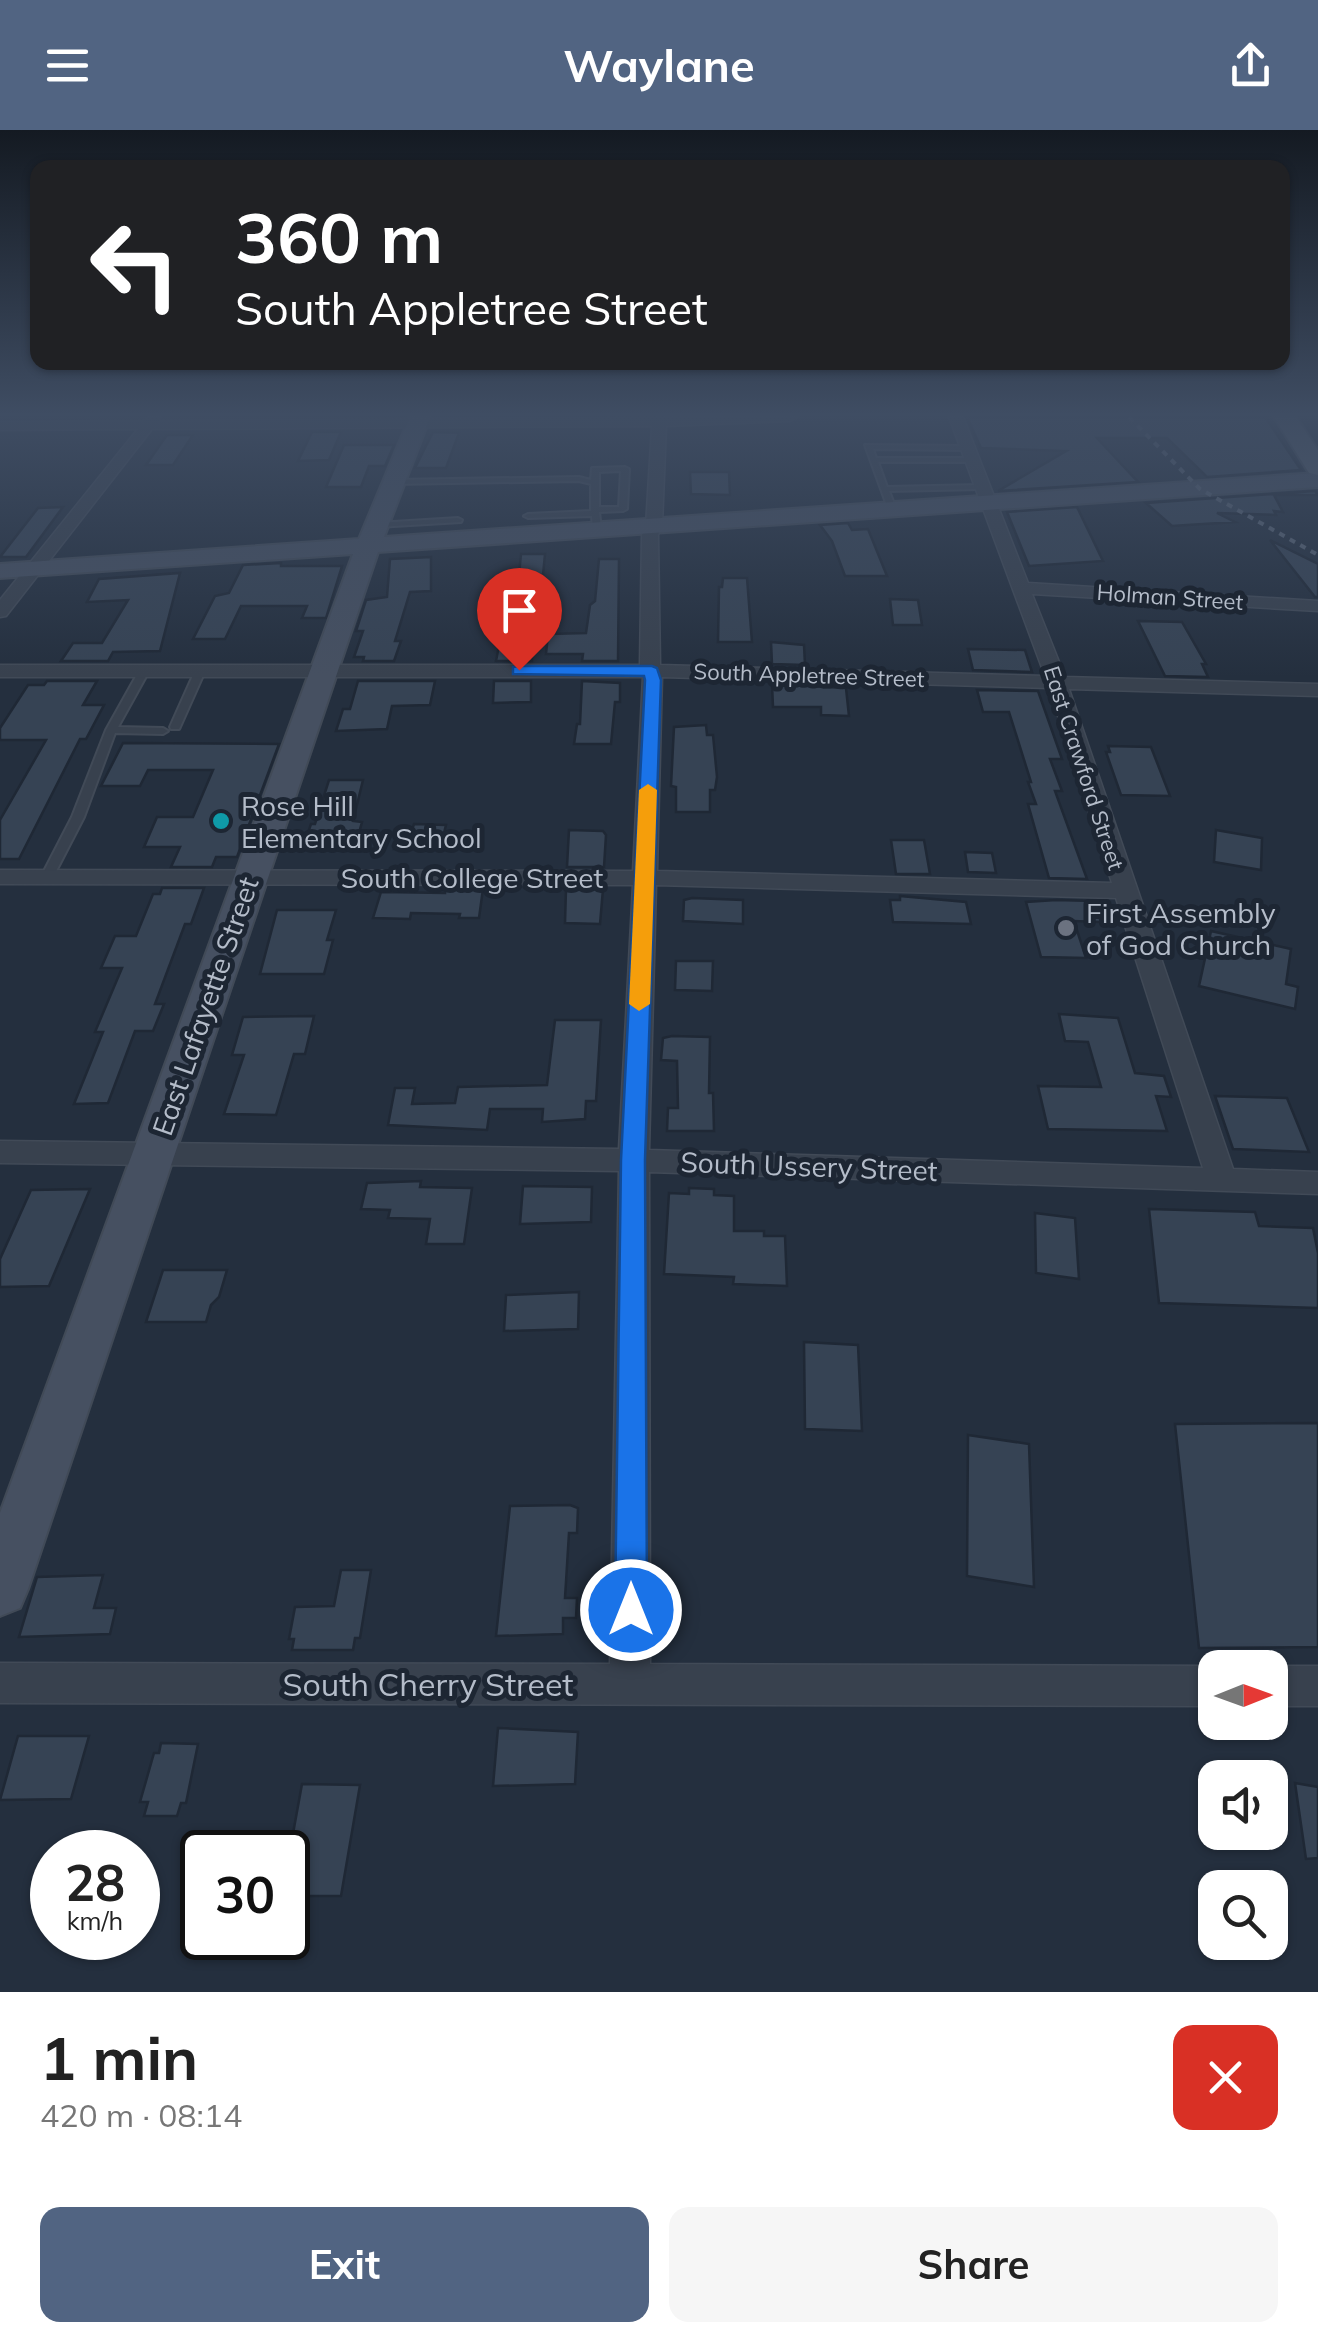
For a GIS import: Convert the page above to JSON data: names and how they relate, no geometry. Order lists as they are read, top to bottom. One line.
{"streets":{"street":["Holman Street","South Appletree Street","East Crawford Street","South College Street","East Lafayette Street","South Ussery Street","South Cherry Street"]},"crossings":[["Holman Street","East Crawford Street"],["South Appletree Street","East Crawford Street"],["South Appletree Street","East Lafayette Street"],["East Crawford Street","South College Street"],["East Crawford Street","South Ussery Street"],["South College Street","East Lafayette Street"],["East Lafayette Street","South Ussery Street"]],"places":["Rose Hill Elementary School","First Assembly of God Church"],"north":"right","page":{"header":"Waylane","turn":["360 m","South Appletree Street"],"speed":"28 km/h","limit":"30","heading":["1 min","420 m · 08:14"],"buttons":["Exit","Share"]}}
